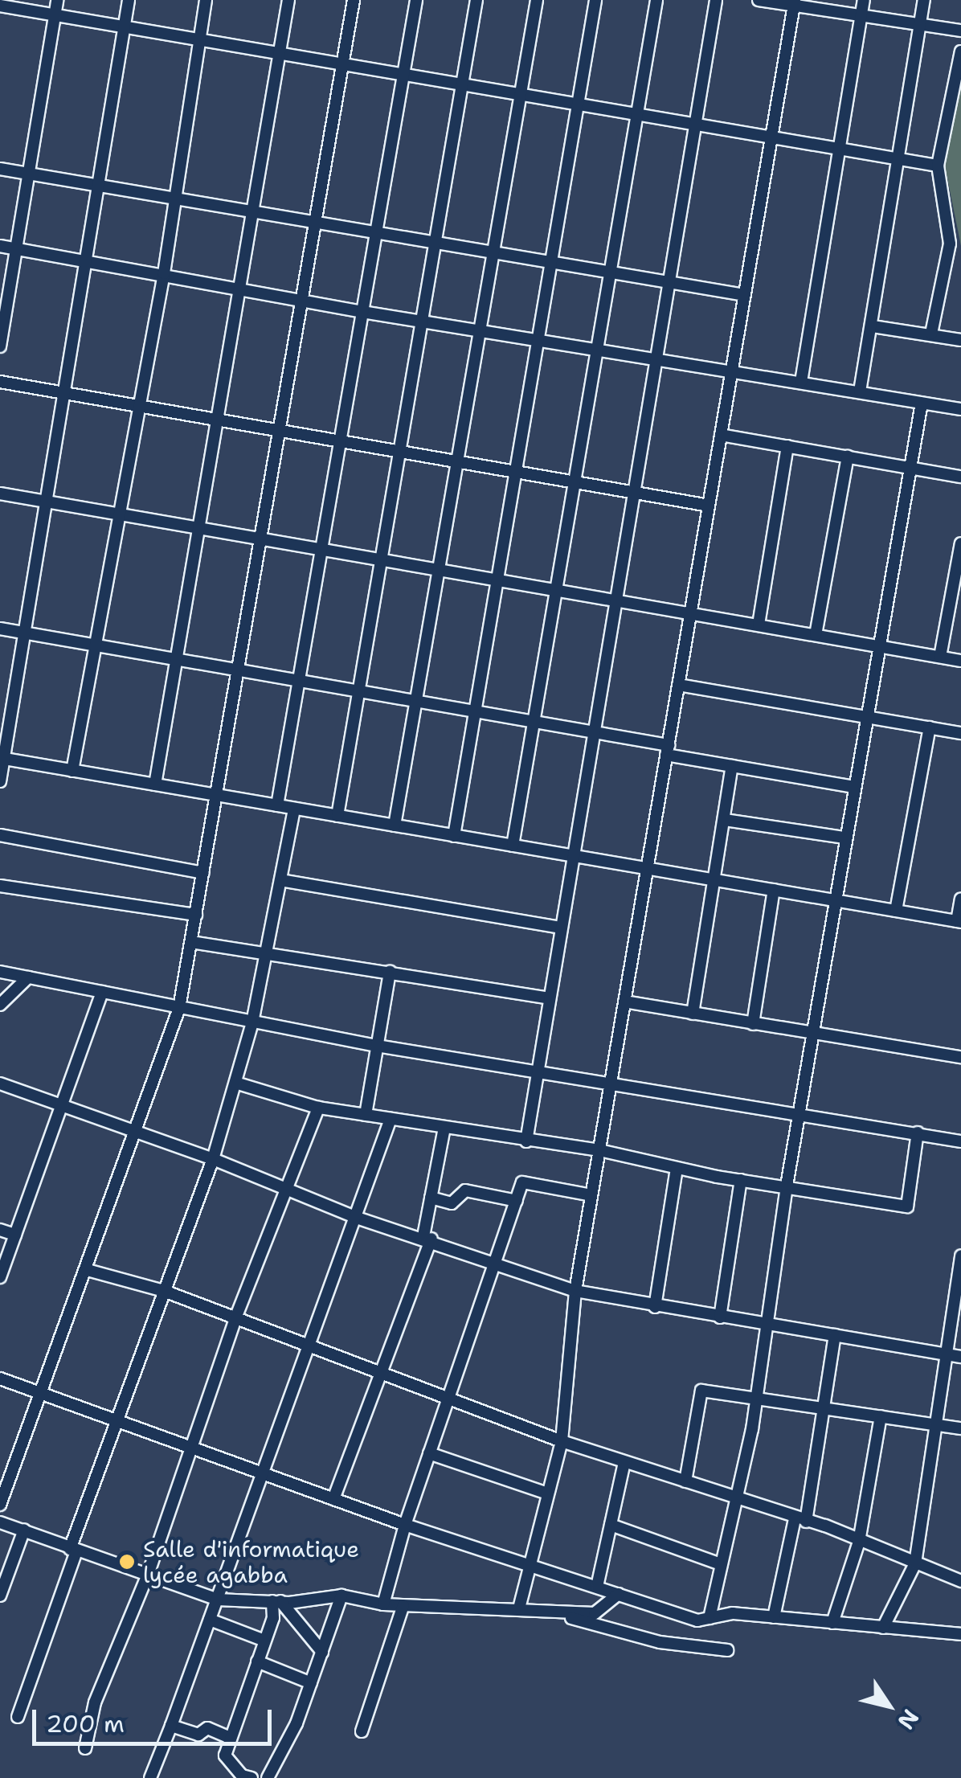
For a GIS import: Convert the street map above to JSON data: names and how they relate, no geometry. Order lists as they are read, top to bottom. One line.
{"places":["Salle d'informatique lycée agabba"],"scale_bar":"200 m","north":"bottom right"}
